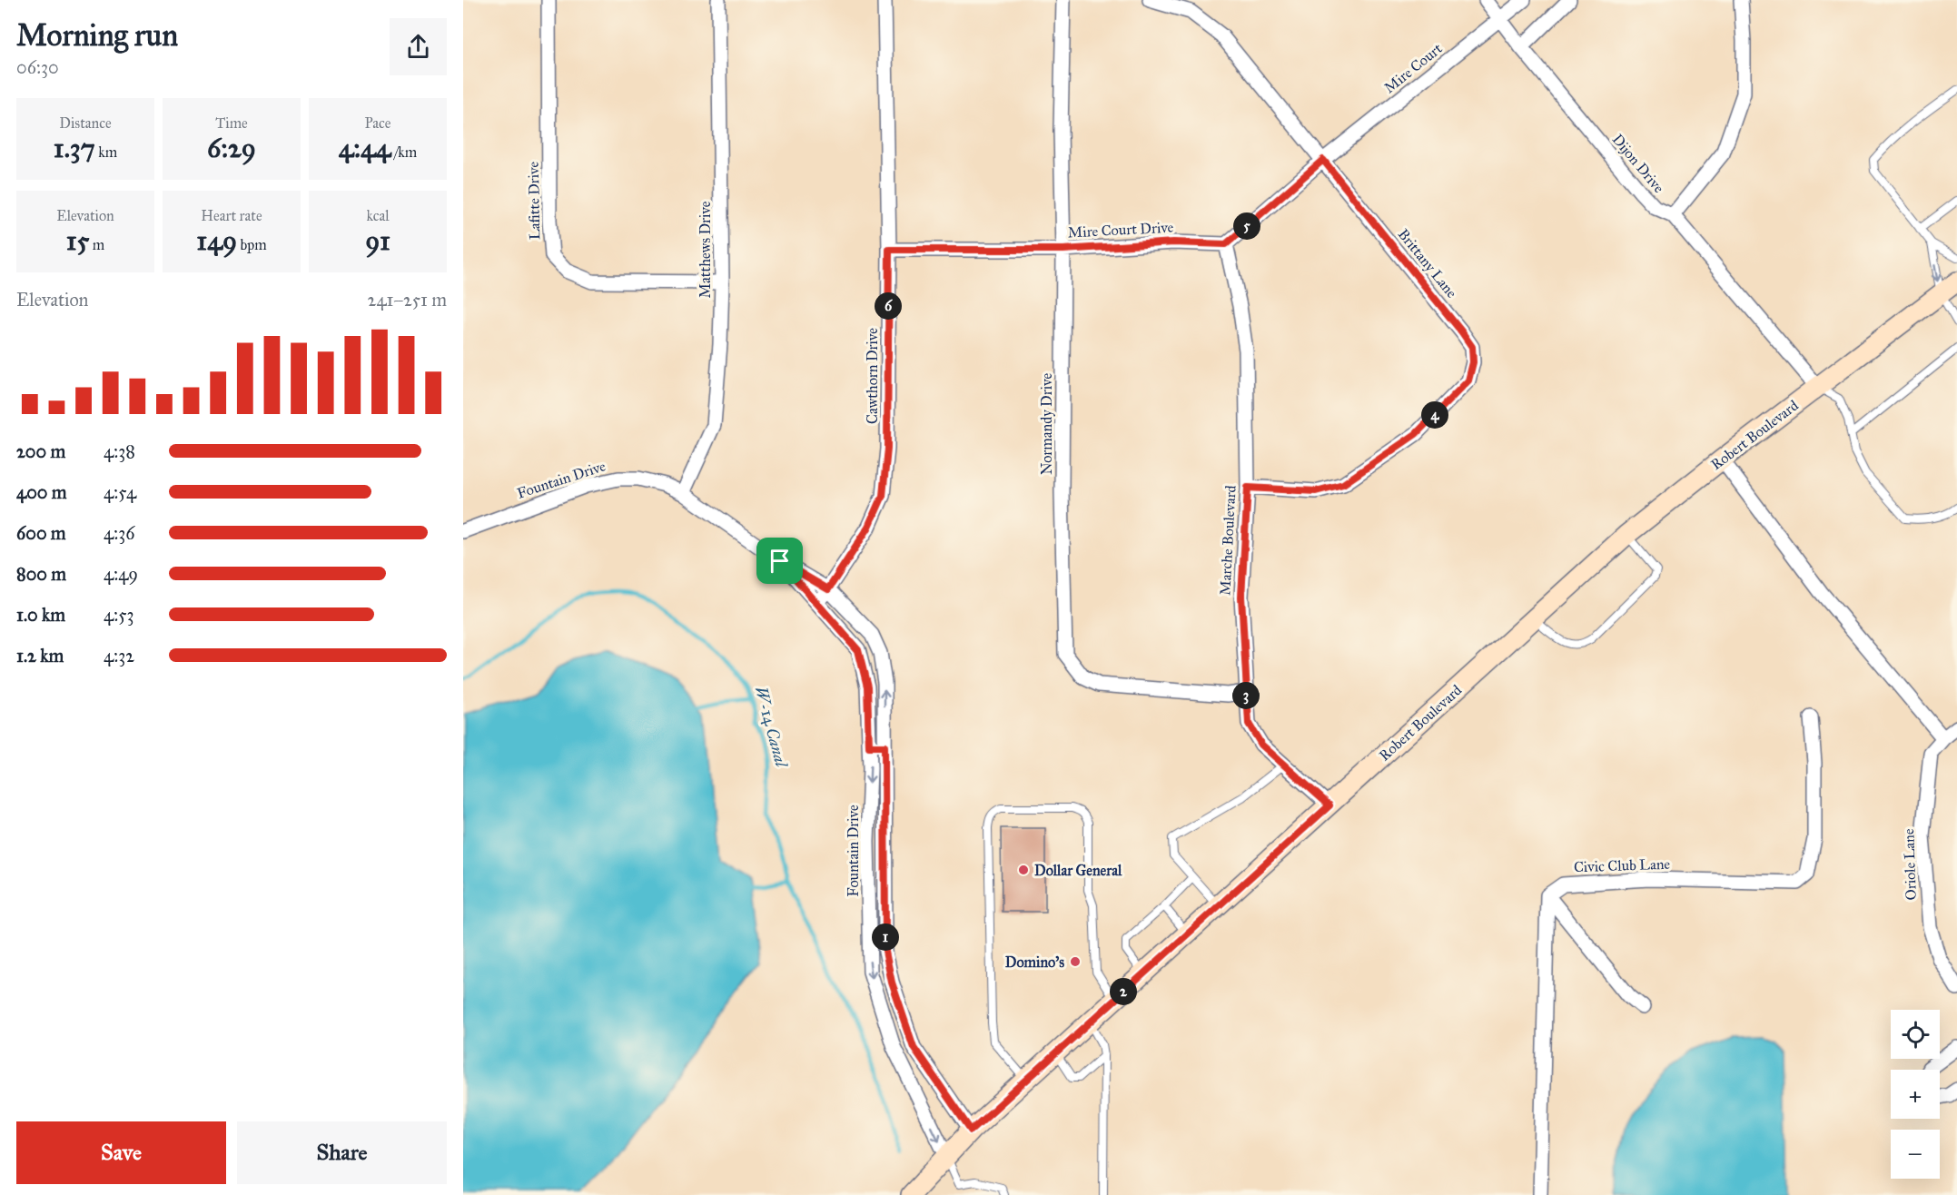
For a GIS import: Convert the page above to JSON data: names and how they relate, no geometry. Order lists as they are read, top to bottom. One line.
{"streets":{"main road":["Robert Boulevard"],"street":["Mire Court","Dijon Drive","Lafitte Drive","Mire Court Drive","Matthews Drive","Brittany Lane","Cawthorn Drive","Normandy Drive","Fountain Drive","Marche Boulevard","Oriole Lane","Civic Club Lane"]},"crossings":[["Mire Court","Dijon Drive"],["Mire Court","Brittany Lane"],["Dijon Drive","Robert Boulevard"],["Lafitte Drive","Matthews Drive"],["Mire Court Drive","Cawthorn Drive"],["Mire Court Drive","Normandy Drive"],["Mire Court Drive","Marche Boulevard"],["Matthews Drive","Fountain Drive"],["Brittany Lane","Marche Boulevard"],["Cawthorn Drive","Fountain Drive"],["Normandy Drive","Marche Boulevard"],["Robert Boulevard","Fountain Drive"],["Robert Boulevard","Marche Boulevard"]],"water":["W-14 Canal"],"places":["Dollar General","Domino's"],"page":{"heading":["Morning run","06:30"],"stats":[["Distance","1.37 km"],["Time","6:29"],["Pace","4:44 /km"],["Elevation","15 m"],["Heart rate","149 bpm"],["kcal","91"]],"pins":["5","6","4","3","1","2"],"chart":["Elevation","241–251 m"],"list":[{"name":"200 m","note":"4:38"},{"name":"400 m","note":"4:54"},{"name":"600 m","note":"4:36"},{"name":"800 m","note":"4:49"},{"name":"1.0 km","note":"4:53"},{"name":"1.2 km","note":"4:32"}],"map_buttons":["+","−"],"buttons":["Save","Share"]}}
